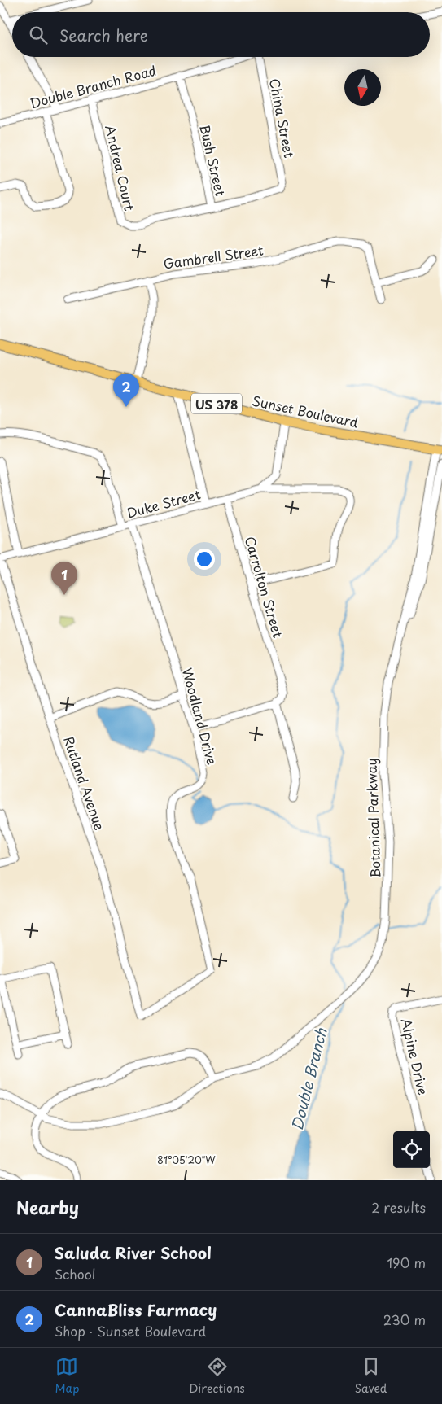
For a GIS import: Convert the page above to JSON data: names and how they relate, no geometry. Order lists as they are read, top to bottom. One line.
{"streets":{"main road":["US 378","Sunset Boulevard"],"street":["Double Branch Road","China Street","Bush Street","Andrea Court","Gambrell Street","Duke Street","Carrolton Street","Woodland Drive","Rutland Avenue","Botanical Parkway","Alpine Drive"]},"crossings":[["Double Branch Road","Bush Street"],["Double Branch Road","Andrea Court"],["China Street","Bush Street"],["Bush Street","Andrea Court"],["Sunset Boulevard","Duke Street"],["Sunset Boulevard","Botanical Parkway"],["Duke Street","Carrolton Street"],["Duke Street","Woodland Drive"],["Duke Street","Rutland Avenue"],["Woodland Drive","Rutland Avenue"]],"water":["Double Branch"],"north":"bottom","page":{"search":"Search here","pins":["2","1"],"heading":["Nearby","2 results"],"list":[{"mark":"1","name":"Saluda River School","note":"School","value":"190 m"},{"mark":"2","name":"CannaBliss Farmacy","note":"Shop · Sunset Boulevard","value":"230 m"}],"nav":["Map","Directions","Saved"]},"coordinates":["81°05'20\"W"]}
